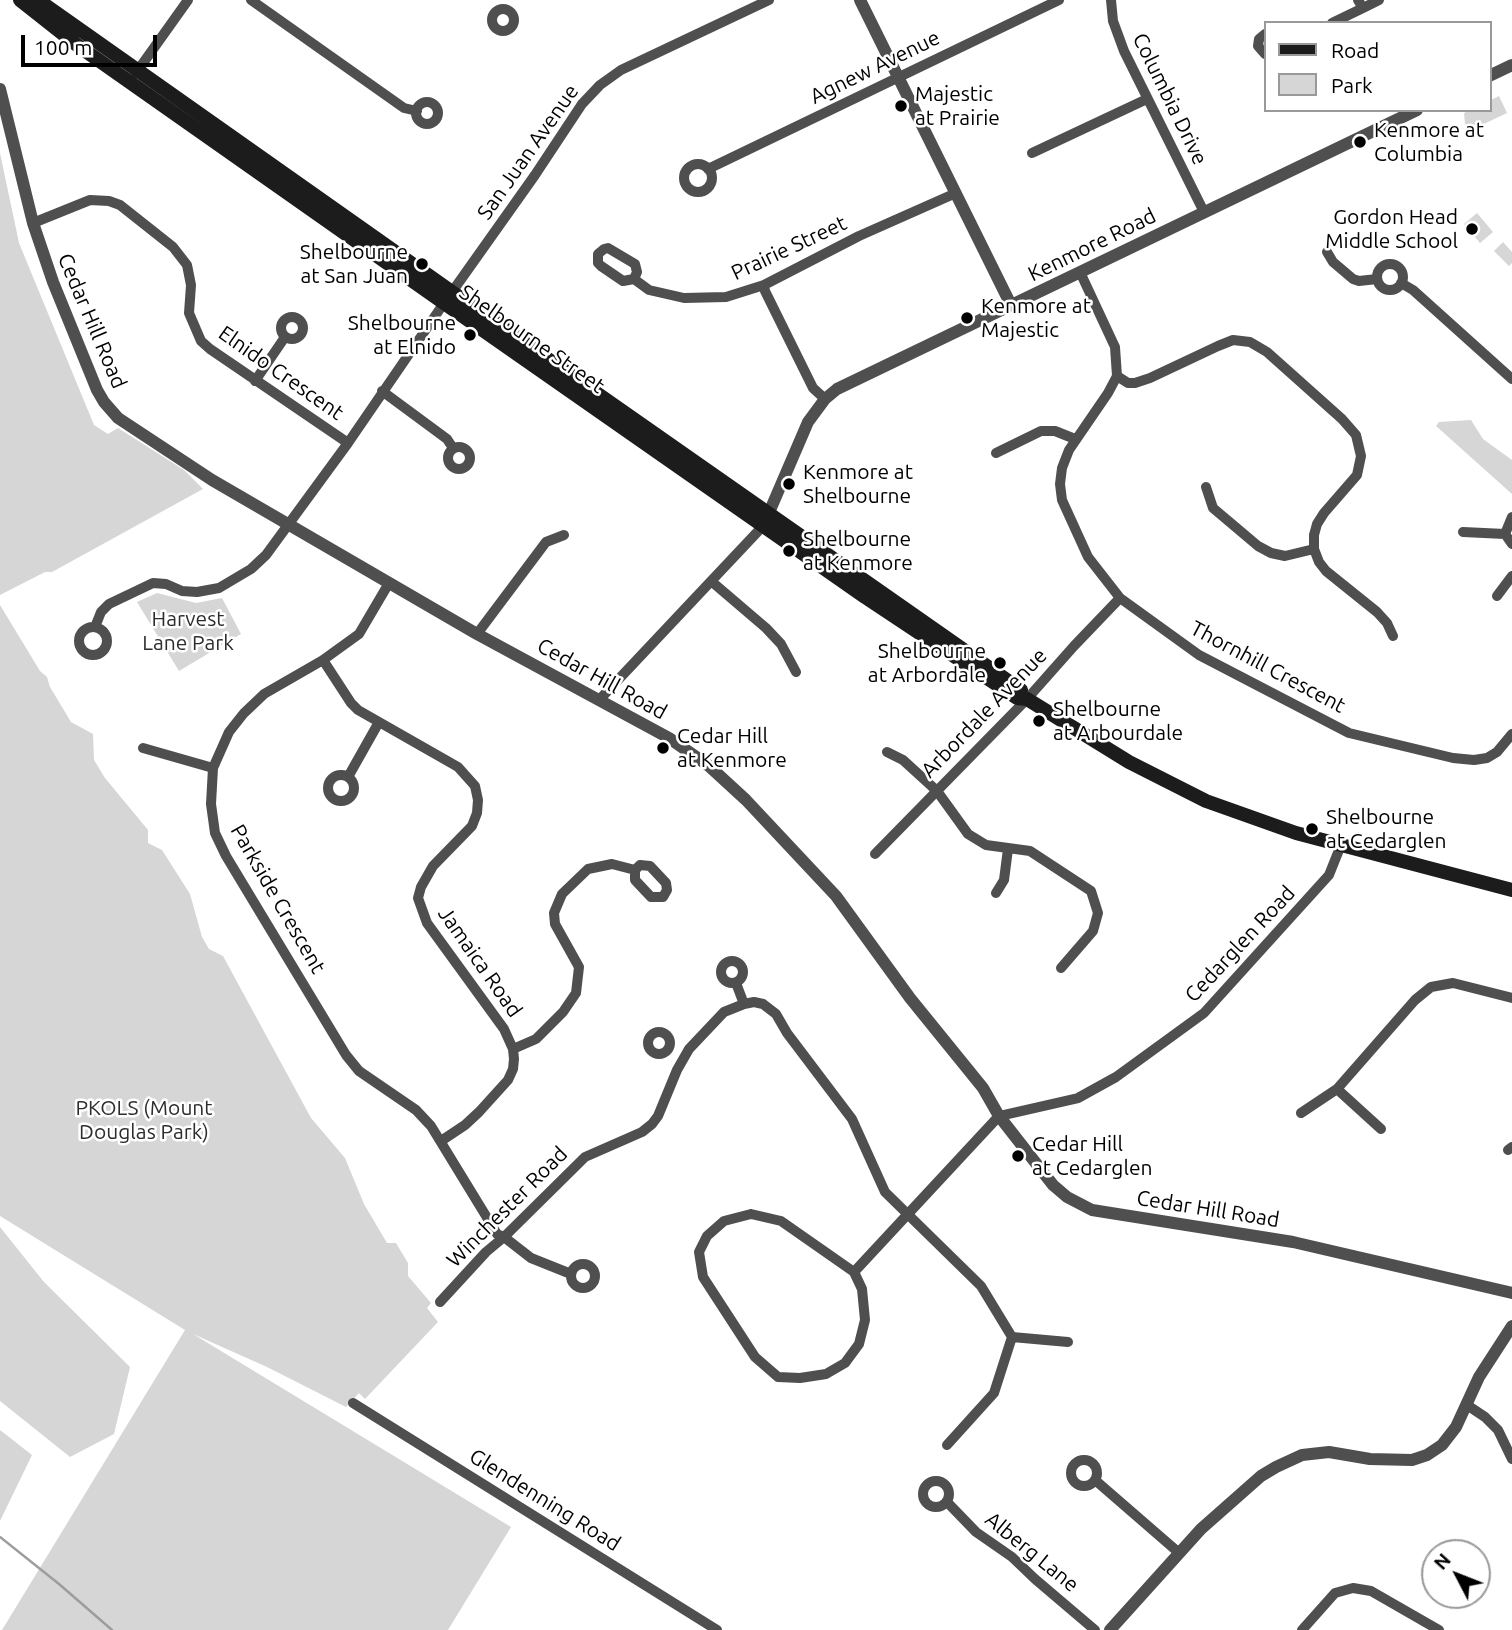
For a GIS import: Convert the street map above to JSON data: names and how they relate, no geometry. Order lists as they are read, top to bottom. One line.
{"streets":{"main road":["Shelbourne Street"],"street":["Agnew Avenue","Columbia Drive","San Juan Avenue","Kenmore Road","Prairie Street","Cedar Hill Road","Elnido Crescent","Thornhill Crescent","Arbordale Avenue","Parkside Crescent","Cedarglen Road","Jamaica Road","Winchester Road","Glendenning Road","Alberg Lane"]},"crossings":[["Columbia Drive","Kenmore Road"],["San Juan Avenue","Cedar Hill Road"],["San Juan Avenue","Shelbourne Street"],["San Juan Avenue","Elnido Crescent"],["Kenmore Road","Cedar Hill Road"],["Kenmore Road","Shelbourne Street"],["Cedar Hill Road","Elnido Crescent"],["Cedar Hill Road","Parkside Crescent"],["Cedar Hill Road","Cedarglen Road"],["Shelbourne Street","Arbordale Avenue"],["Shelbourne Street","Cedarglen Road"],["Thornhill Crescent","Arbordale Avenue"],["Parkside Crescent","Jamaica Road"],["Parkside Crescent","Winchester Road"]],"parks":["Harvest Lane Park","PKOLS (Mount Douglas Park)"],"places":["Majestic at Prairie","Kenmore at Columbia","Gordon Head Middle School","Shelbourne at San Juan","Kenmore at Majestic","Shelbourne at Elnido","Kenmore at Shelbourne","Shelbourne at Kenmore","Shelbourne at Arbordale","Shelbourne at Arbourdale","Cedar Hill at Kenmore","Shelbourne at Cedarglen","Cedar Hill at Cedarglen"],"legend":["Road","Park"],"scale_bar":"100 m","north":"top left"}
